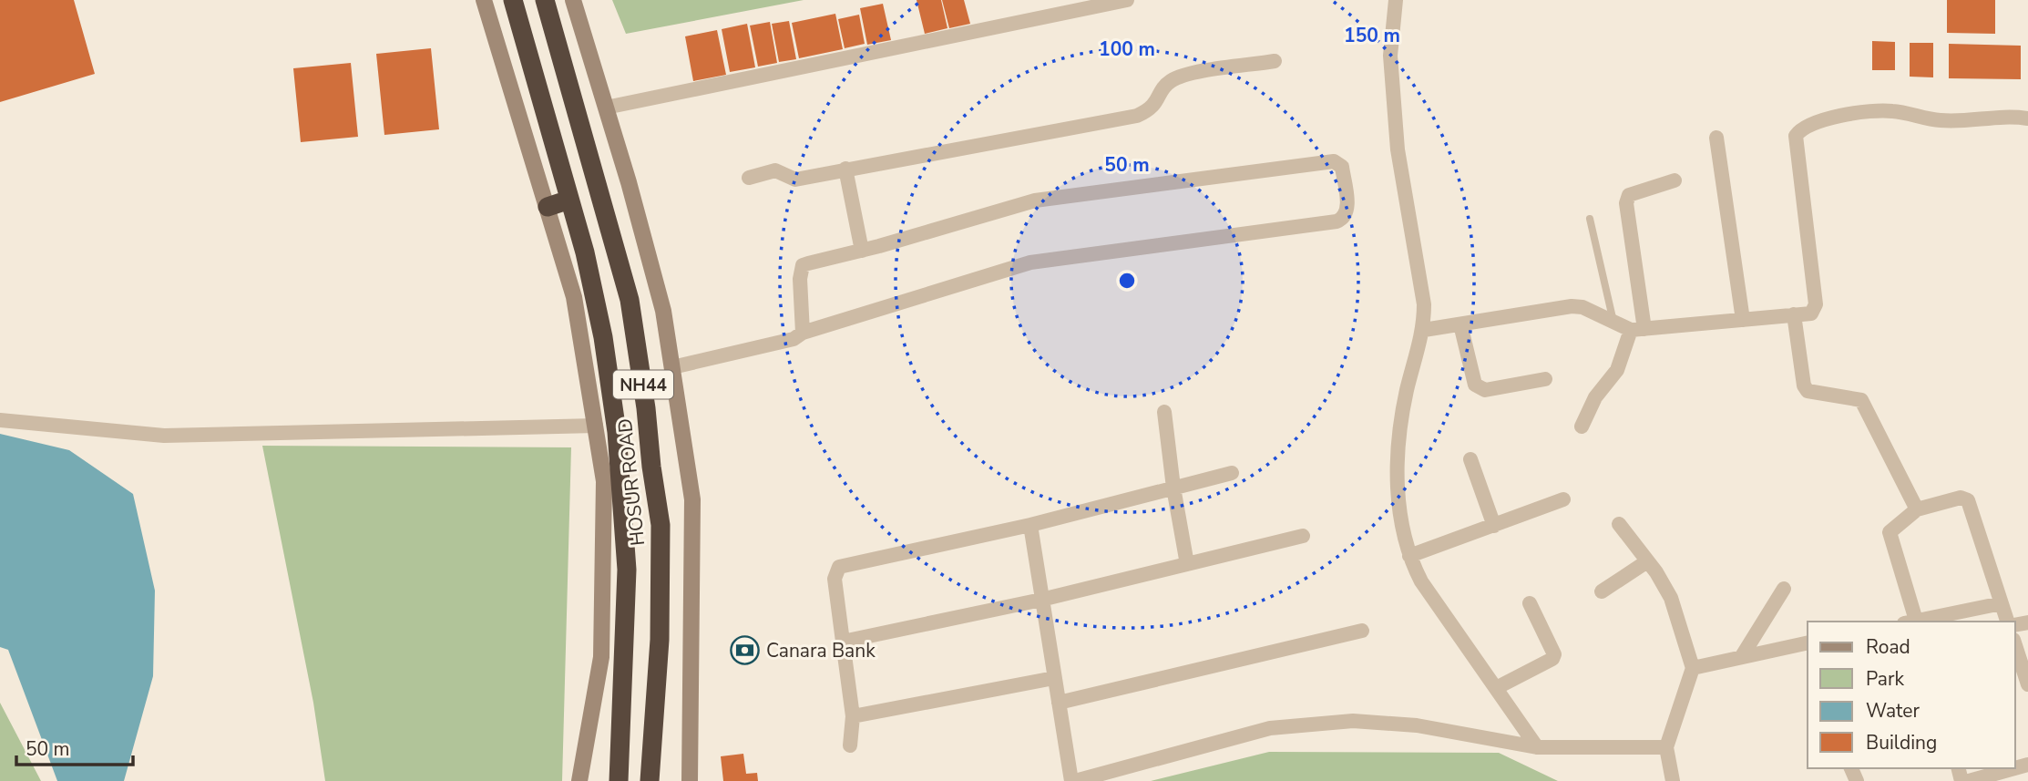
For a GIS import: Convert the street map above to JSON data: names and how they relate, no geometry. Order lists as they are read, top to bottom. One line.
{"streets":{"highway":["NH44","HOSUR ROAD"]},"places":{"bank":["Canara Bank"]},"legend":["Road","Park","Water","Building"],"scale_bar":"50 m","rings":["150 m","100 m","50 m"]}
